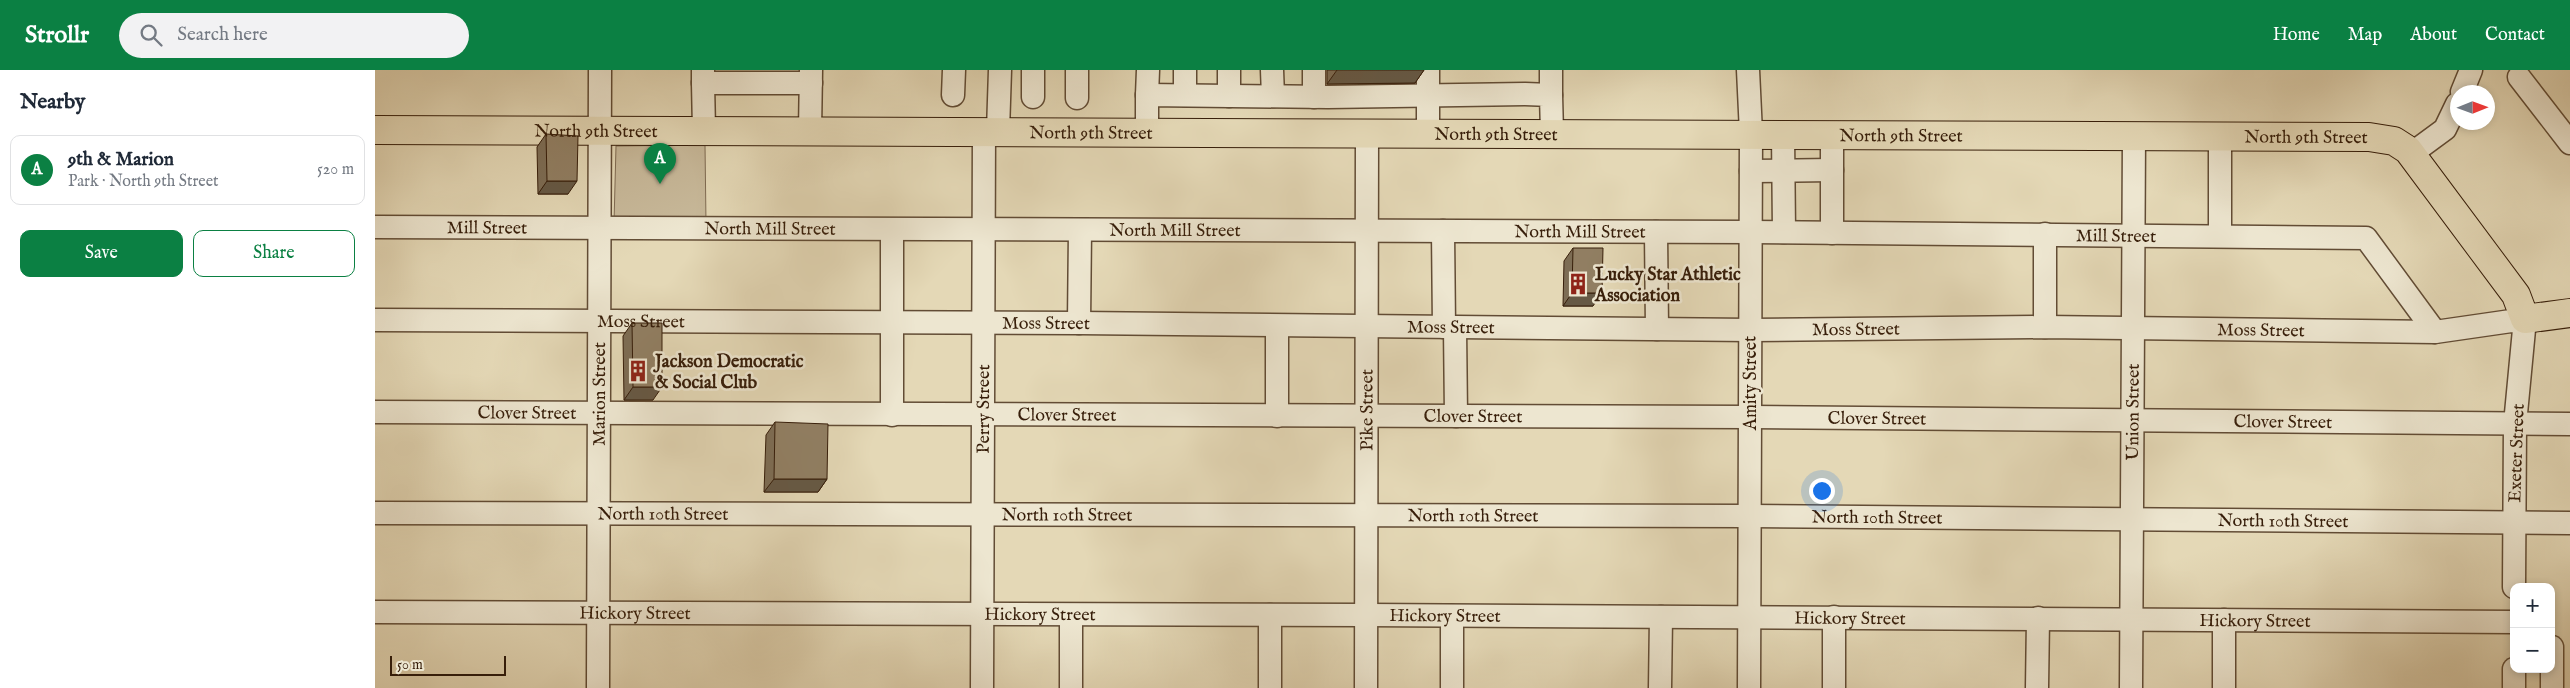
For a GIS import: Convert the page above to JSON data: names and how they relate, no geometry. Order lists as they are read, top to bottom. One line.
{"streets":{"main road":["North 9th Street"],"street":["Mill Street","North Mill Street","Moss Street","Amity Street","Marion Street","Perry Street","Pike Street","Union Street","Clover Street","Exeter Street","North 10th Street","Hickory Street"]},"crossings":[["North 9th Street","Moss Street"],["North 9th Street","Amity Street"],["North 9th Street","Marion Street"],["North 9th Street","Perry Street"],["North 9th Street","Pike Street"],["North 9th Street","Union Street"],["North 9th Street","Exeter Street"],["Mill Street","North Mill Street"],["Mill Street","Moss Street"],["Mill Street","Amity Street"],["Mill Street","Marion Street"],["Mill Street","Union Street"],["North Mill Street","Amity Street"],["North Mill Street","Marion Street"],["North Mill Street","Perry Street"],["North Mill Street","Pike Street"],["Moss Street","Amity Street"],["Moss Street","Marion Street"],["Moss Street","Perry Street"],["Moss Street","Pike Street"],["Moss Street","Union Street"],["Moss Street","Exeter Street"],["Amity Street","Clover Street"],["Amity Street","North 10th Street"],["Amity Street","Hickory Street"],["Marion Street","Clover Street"],["Marion Street","North 10th Street"],["Marion Street","Hickory Street"],["Perry Street","Clover Street"],["Perry Street","North 10th Street"],["Perry Street","Hickory Street"],["Pike Street","Clover Street"],["Pike Street","North 10th Street"],["Pike Street","Hickory Street"],["Union Street","Clover Street"],["Union Street","North 10th Street"],["Union Street","Hickory Street"],["Clover Street","Exeter Street"],["Exeter Street","North 10th Street"]],"places":{"building":["Lucky Star Athletic Association","Jackson Democratic & Social Club"]},"scale_bar":"50 m","north":"right","page":{"header":"Strollr","search":"Search here","nav":["Home","Map","About","Contact"],"heading":"Nearby","list":[{"mark":"A","name":"9th & Marion","note":"Park · North 9th Street","value":"520 m"}],"pins":"A","buttons":["Save","Share"],"map_buttons":["+","−"],"scale":"50 m"}}
